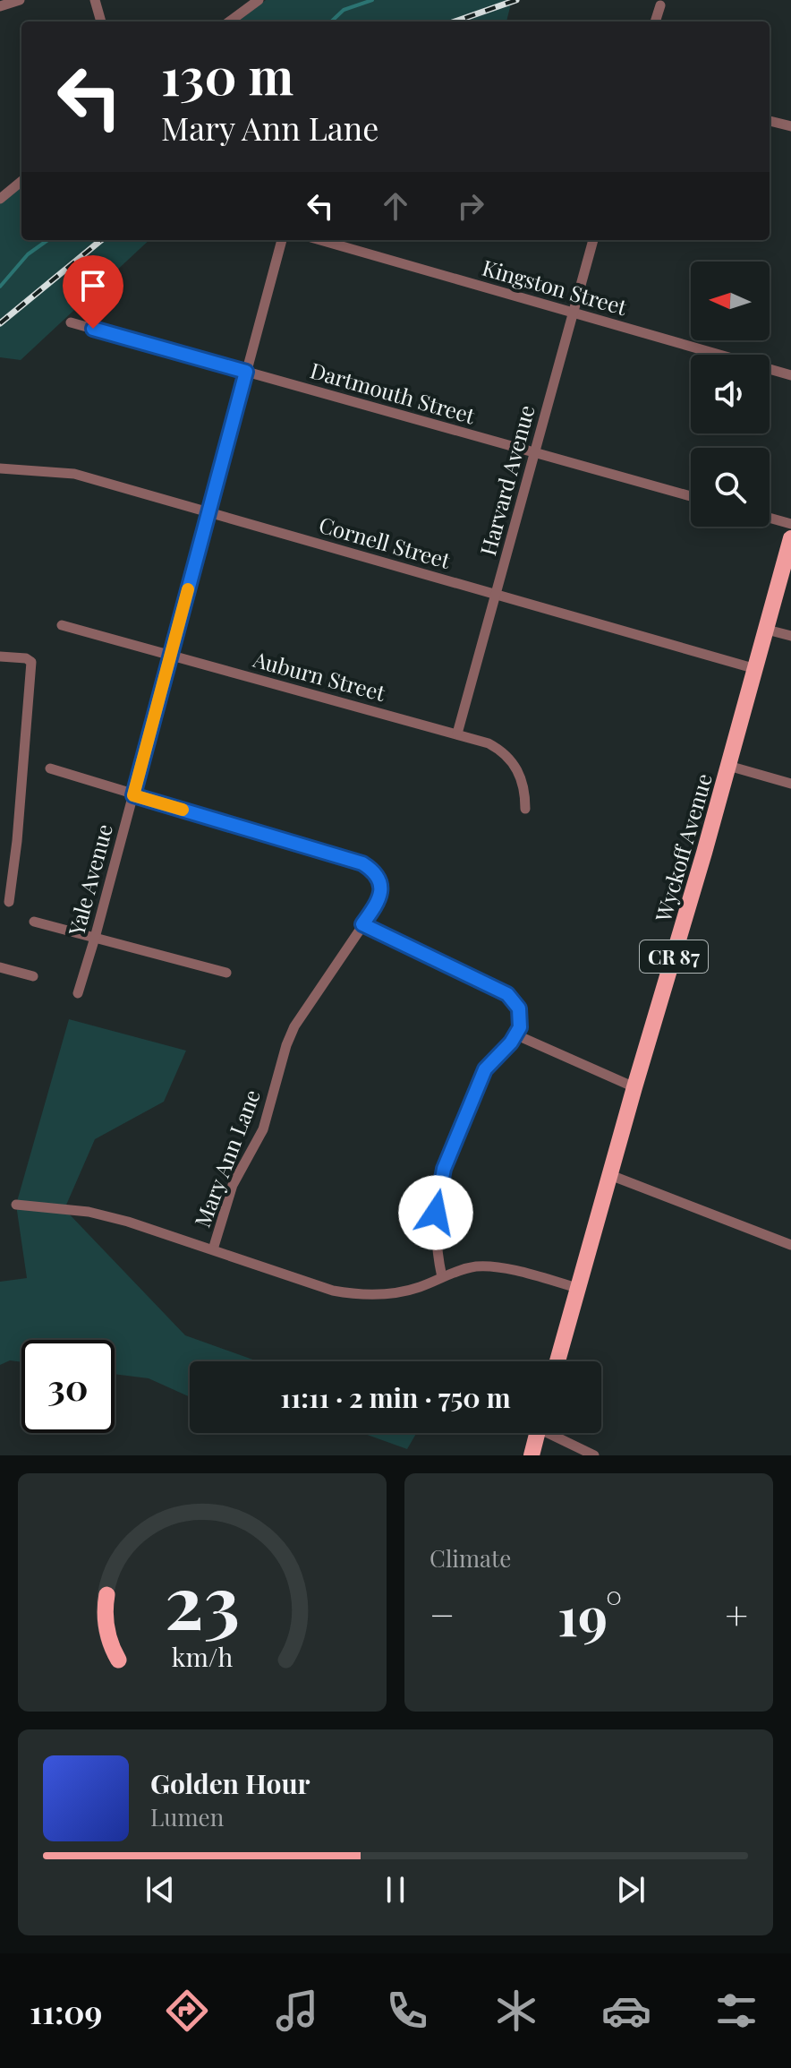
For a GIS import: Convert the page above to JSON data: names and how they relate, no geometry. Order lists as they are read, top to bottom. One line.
{"streets":{"main road":["Wyckoff Avenue","CR 87"],"street":["Kingston Street","Dartmouth Street","Harvard Avenue","Cornell Street","Auburn Street","Yale Avenue","Mary Ann Lane"]},"crossings":[["Kingston Street","Harvard Avenue"],["Dartmouth Street","Harvard Avenue"],["Dartmouth Street","Yale Avenue"],["Harvard Avenue","Cornell Street"],["Harvard Avenue","Auburn Street"],["Cornell Street","Wyckoff Avenue"],["Cornell Street","Yale Avenue"],["Auburn Street","Yale Avenue"],["Yale Avenue","Mary Ann Lane"]],"north":"left","page":{"turn":["130 m","Mary Ann Lane"],"limit":"30","trip":"11:11 · 2 min · 750 m","tile":"Climate","heat":["−","19°","+"],"song":["Golden Hour","Lumen"],"tabs":"11:09","gauge":["23","km/h"]}}
